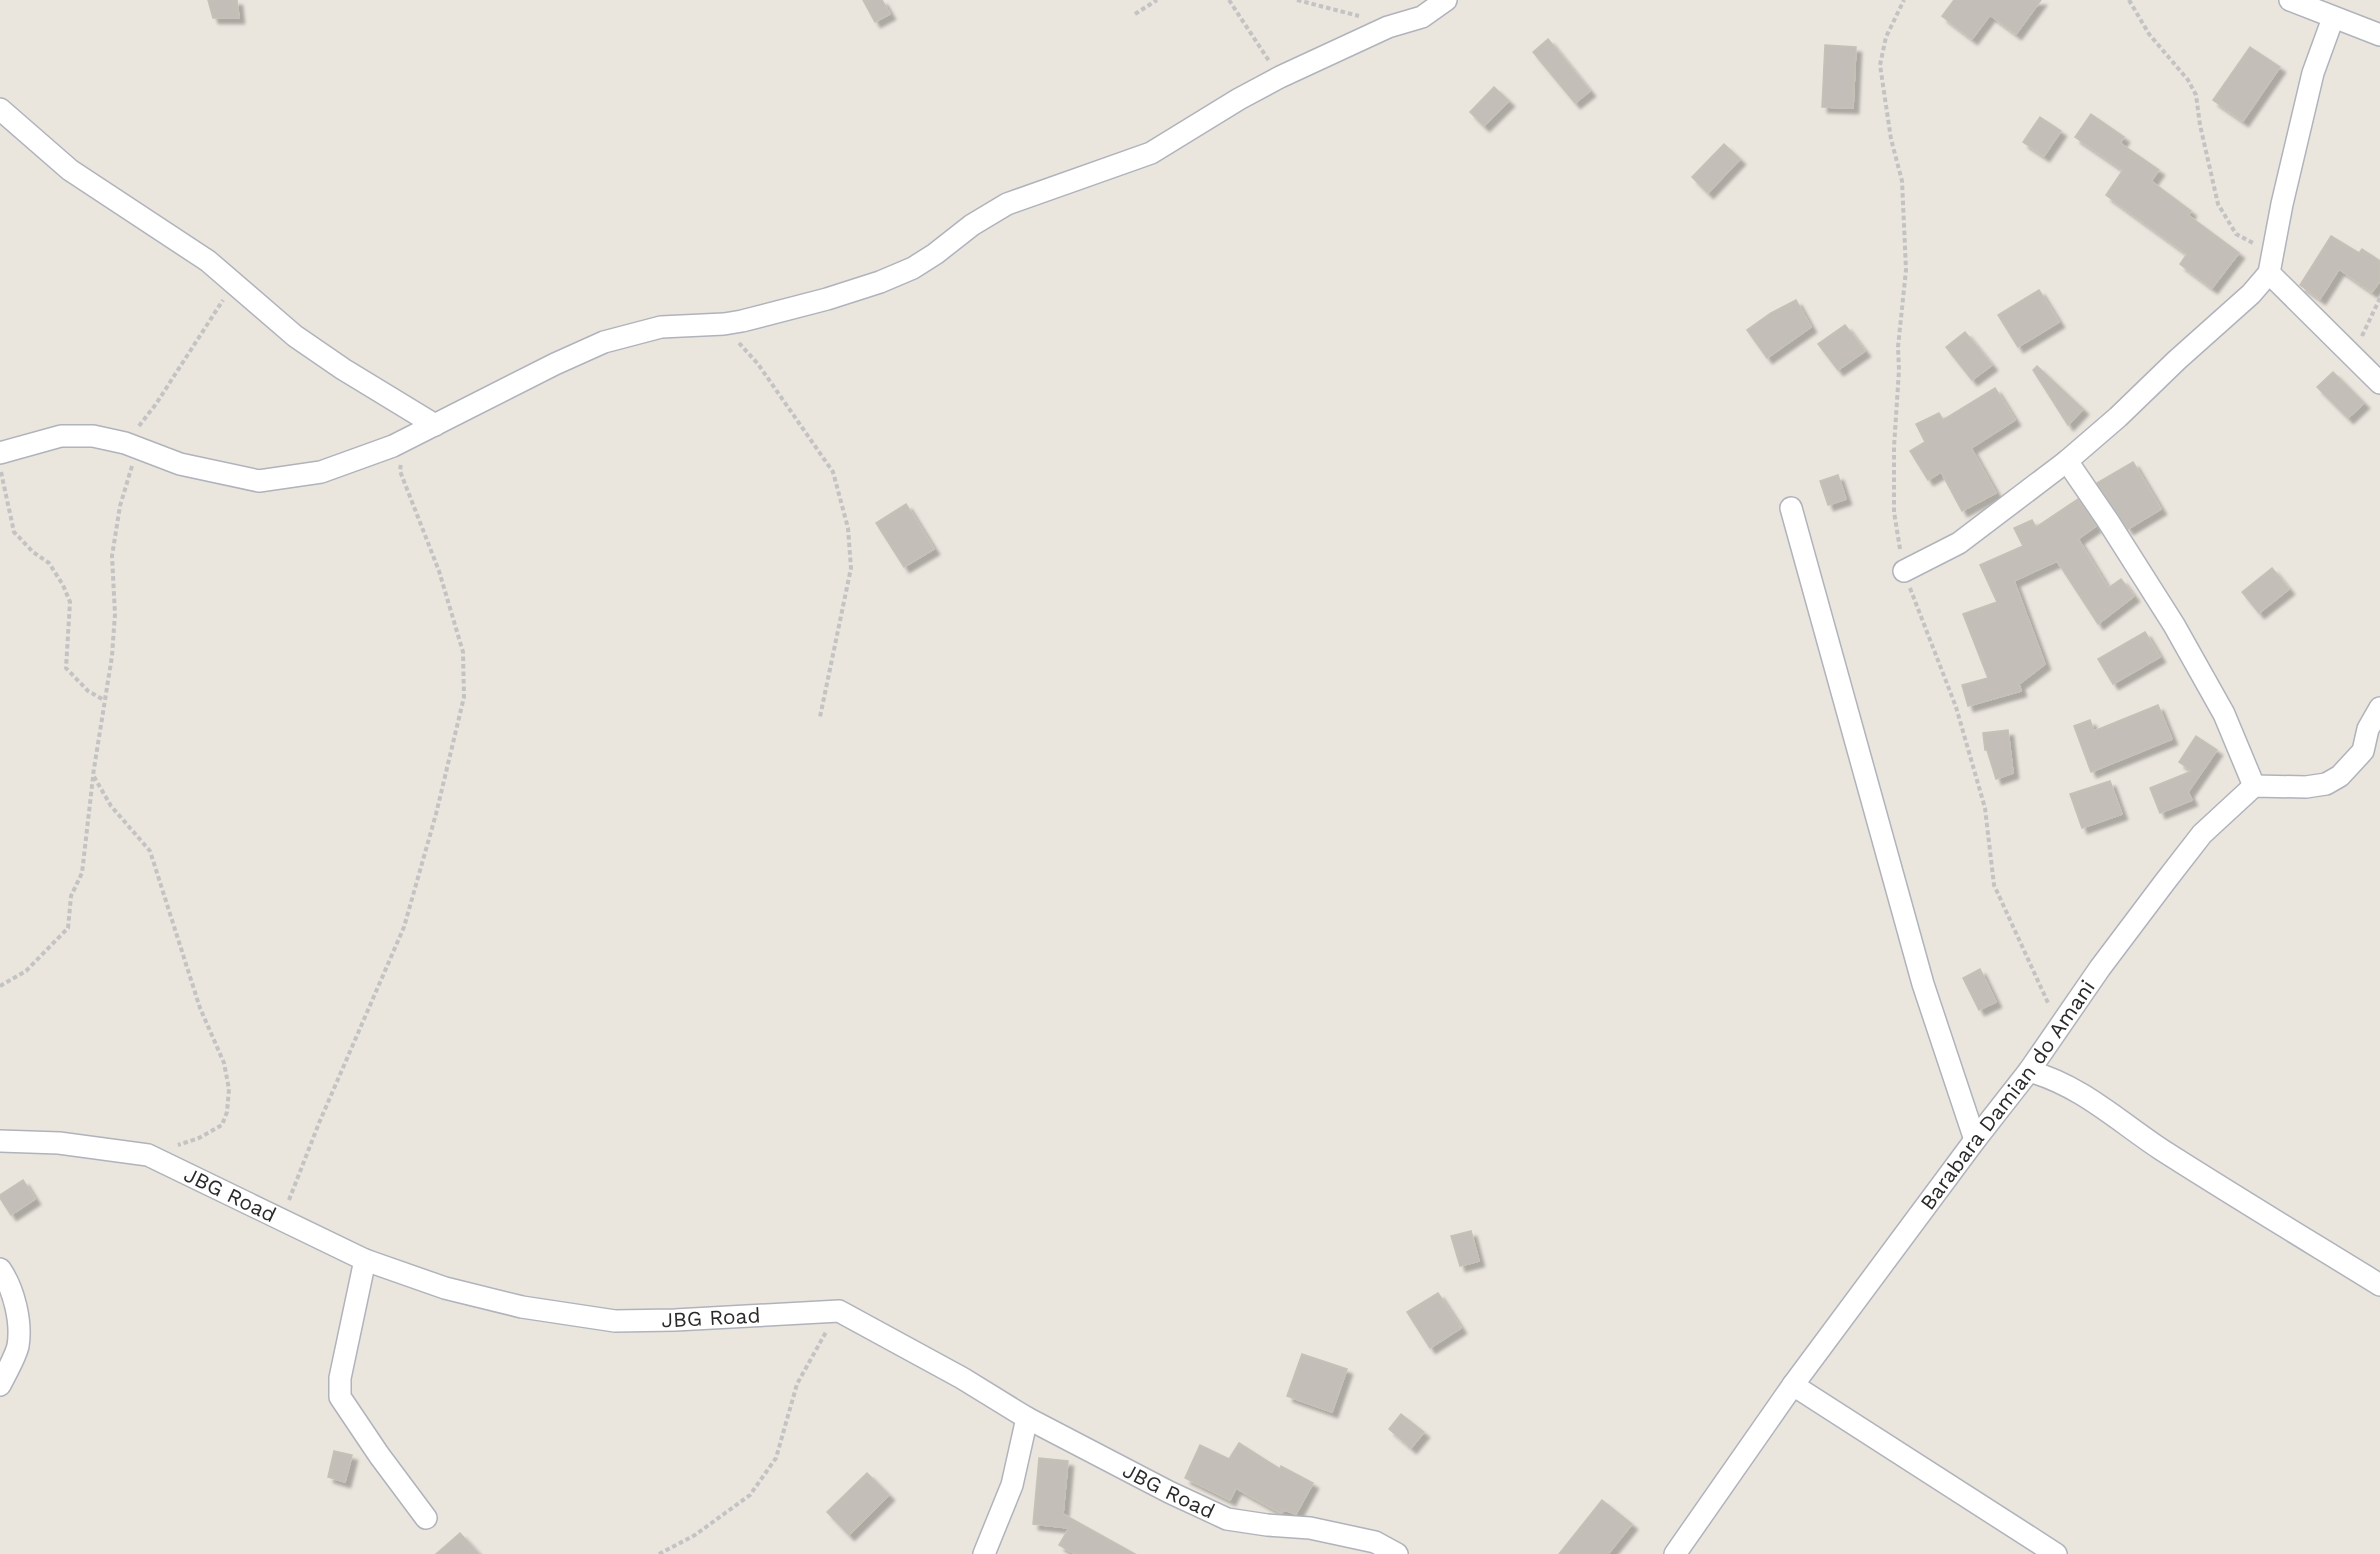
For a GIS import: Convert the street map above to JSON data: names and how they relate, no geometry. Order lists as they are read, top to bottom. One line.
{"streets":{"street":["Barabara Damian do Amani","JBG Road"]}}
